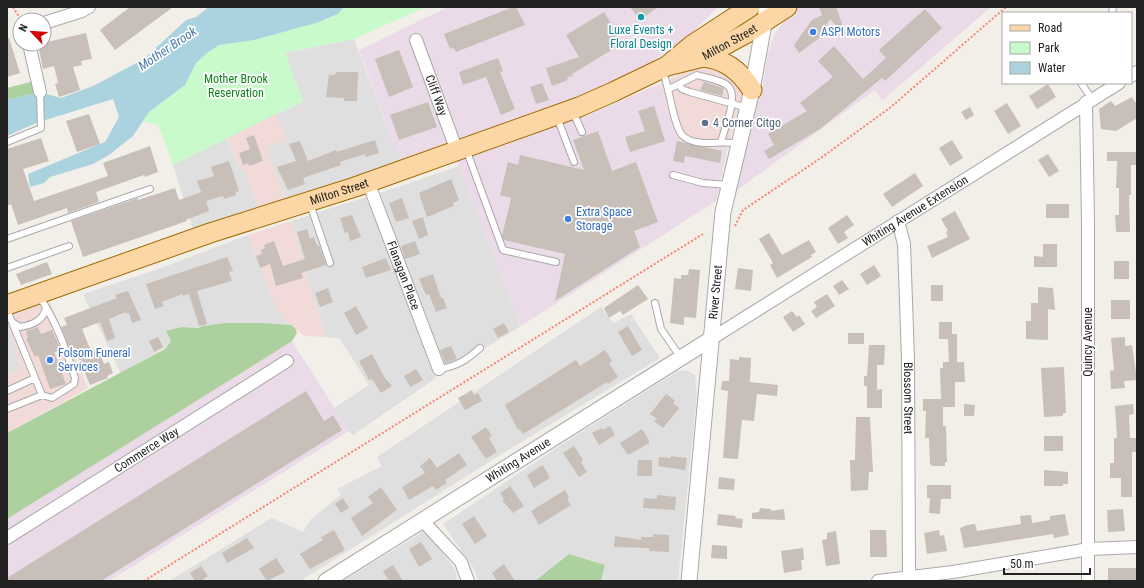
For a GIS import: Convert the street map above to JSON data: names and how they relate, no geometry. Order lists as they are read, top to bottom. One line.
{"streets":{"main road":["Milton Street"],"street":["Cliff Way","Whiting Avenue Extension","Flanagan Place","River Street","Quincy Avenue","Blossom Street","Commerce Way","Whiting Avenue"]},"crossings":[["Milton Street","Cliff Way"],["Milton Street","Flanagan Place"],["Milton Street","River Street"],["Whiting Avenue Extension","River Street"],["Whiting Avenue Extension","Quincy Avenue"],["Whiting Avenue Extension","Blossom Street"],["Whiting Avenue Extension","Whiting Avenue"],["River Street","Whiting Avenue"]],"water":["Mother Brook"],"parks":["Mother Brook Reservation"],"places":["Luxe Events + Floral Design","ASPI Motors","4 Corner Citgo","Extra Space Storage","Folsom Funeral Services"],"legend":["Road","Park","Water"],"scale_bar":"50 m","north":"top left"}
